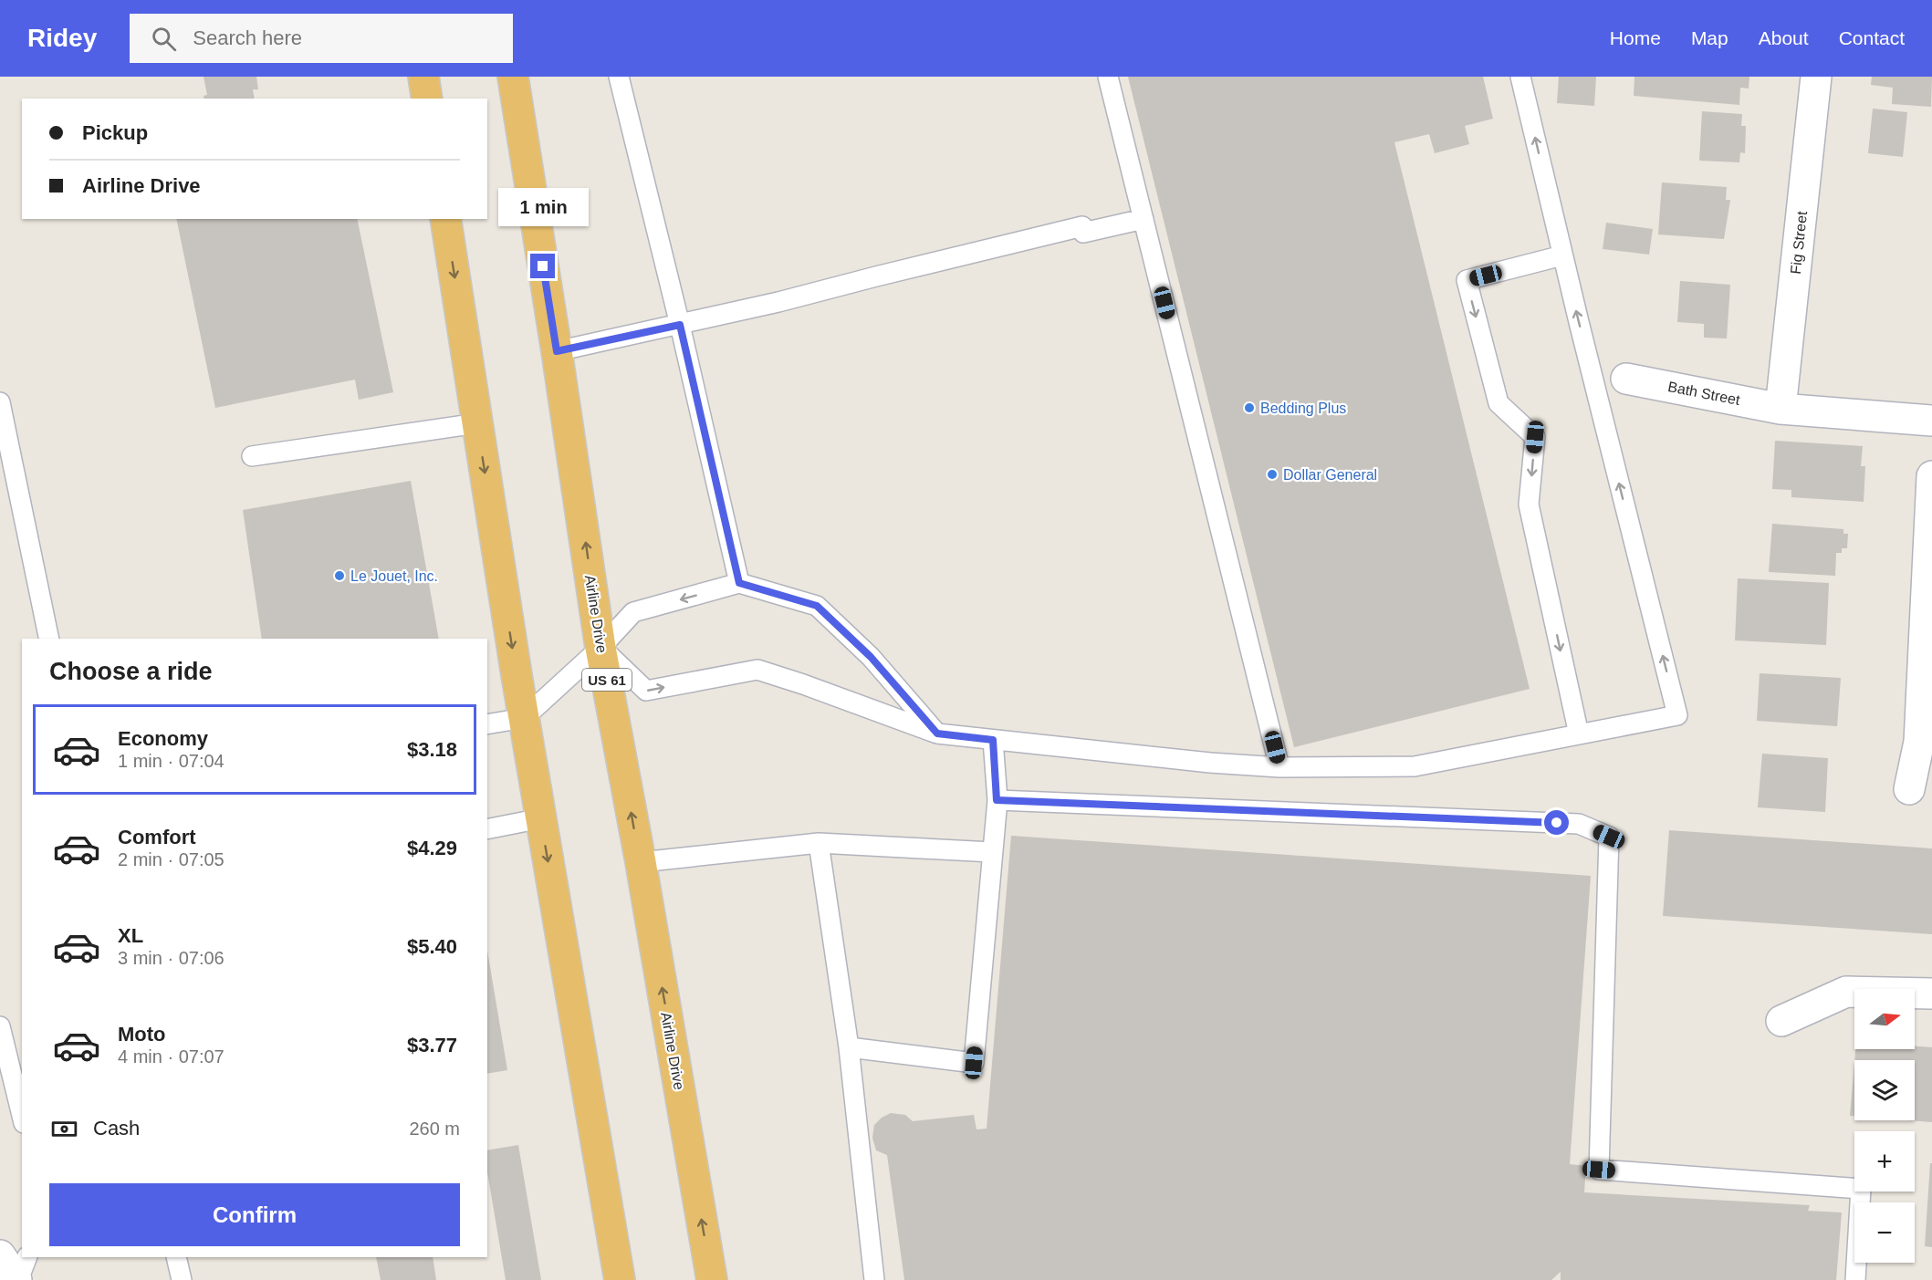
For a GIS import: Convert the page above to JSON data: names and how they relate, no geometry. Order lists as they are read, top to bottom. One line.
{"streets":{"highway":["Airline Drive","US 61"],"street":["Fig Street","Bath Street"]},"crossings":[["Fig Street","Bath Street"]],"places":["Bedding Plus","Dollar General","Le Jouet, Inc."],"north":"right","page":{"header":"Ridey","search":"Search here","nav":["Home","Map","About","Contact"],"banner":["Pickup","Airline Drive"],"bubble":"1 min","heading":"Choose a ride","list":[{"name":"Economy","note":"1 min · 07:04","value":"$3.18"},{"name":"Comfort","note":"2 min · 07:05","value":"$4.29"},{"name":"XL","note":"3 min · 07:06","value":"$5.40"},{"name":"Moto","note":"4 min · 07:07","value":"$3.77"}],"map_buttons":["+","−"],"pay":["Cash","260 m"],"buttons":"Confirm"}}
